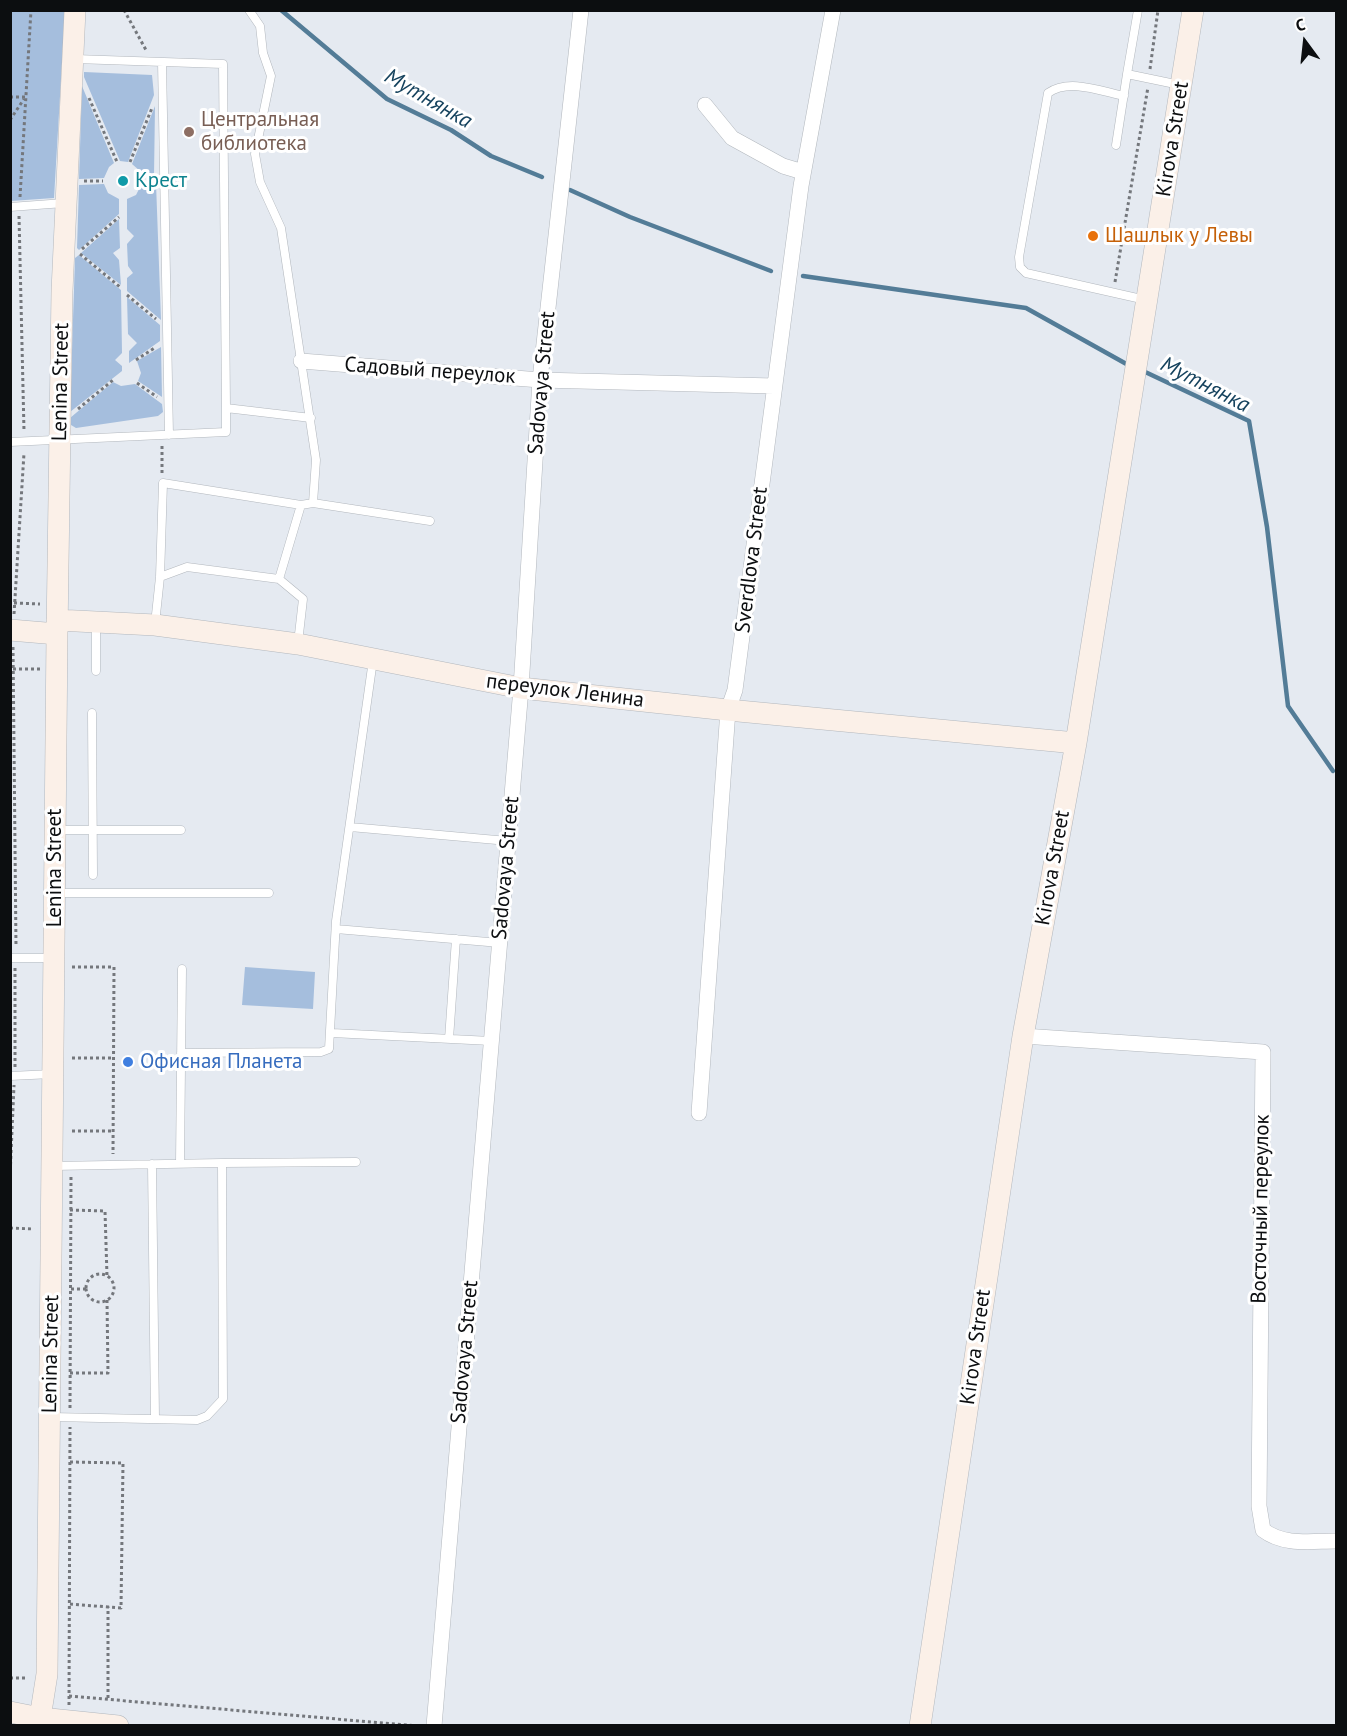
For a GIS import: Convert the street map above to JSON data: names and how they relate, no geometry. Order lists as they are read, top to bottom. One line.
{"streets":{"street":["Kirova Street","Садовый переулок","Lenina Street","Sadovaya Street","Sverdlova Street","переулок Ленина","Восточный переулок"]},"crossings":[["Kirova Street","переулок Ленина"],["Kirova Street","Восточный переулок"],["Садовый переулок","Sadovaya Street"],["Садовый переулок","Sverdlova Street"],["Lenina Street","переулок Ленина"],["Sadovaya Street","переулок Ленина"],["Sverdlova Street","переулок Ленина"]],"water":["Мутнянка"],"places":["Центральная библиотека","Крест","Шашлык у Левы","Офисная Планета"],"north":"top"}
